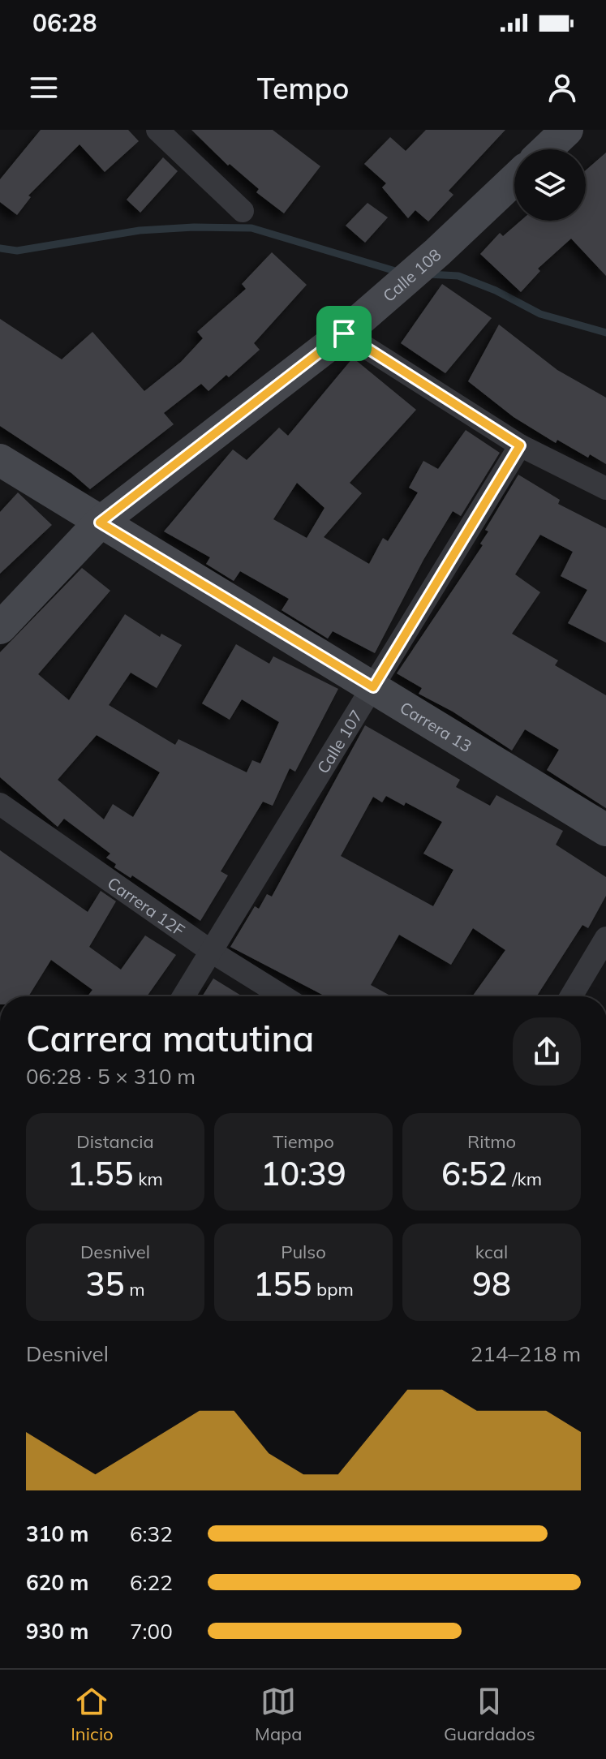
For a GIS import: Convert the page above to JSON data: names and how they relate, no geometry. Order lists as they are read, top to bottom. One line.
{"streets":{"street":["Calle 108","Carrera 13","Calle 107","Carrera 12F"]},"crossings":[["Calle 108","Carrera 13"],["Carrera 13","Calle 107"],["Calle 107","Carrera 12F"]],"page":{"status":"06:28","header":"Tempo","heading":["Carrera matutina","06:28 · 5 × 310 m"],"stats":[["Distancia","1.55 km"],["Tiempo","10:39"],["Ritmo","6:52 /km"],["Desnivel","35 m"],["Pulso","155 bpm"],["kcal","98"]],"chart":["Desnivel","214–218 m"],"list":[{"name":"310 m","note":"6:32"},{"name":"620 m","note":"6:22"},{"name":"930 m","note":"7:00"}],"tabs":["Inicio","Mapa","Guardados"]}}
